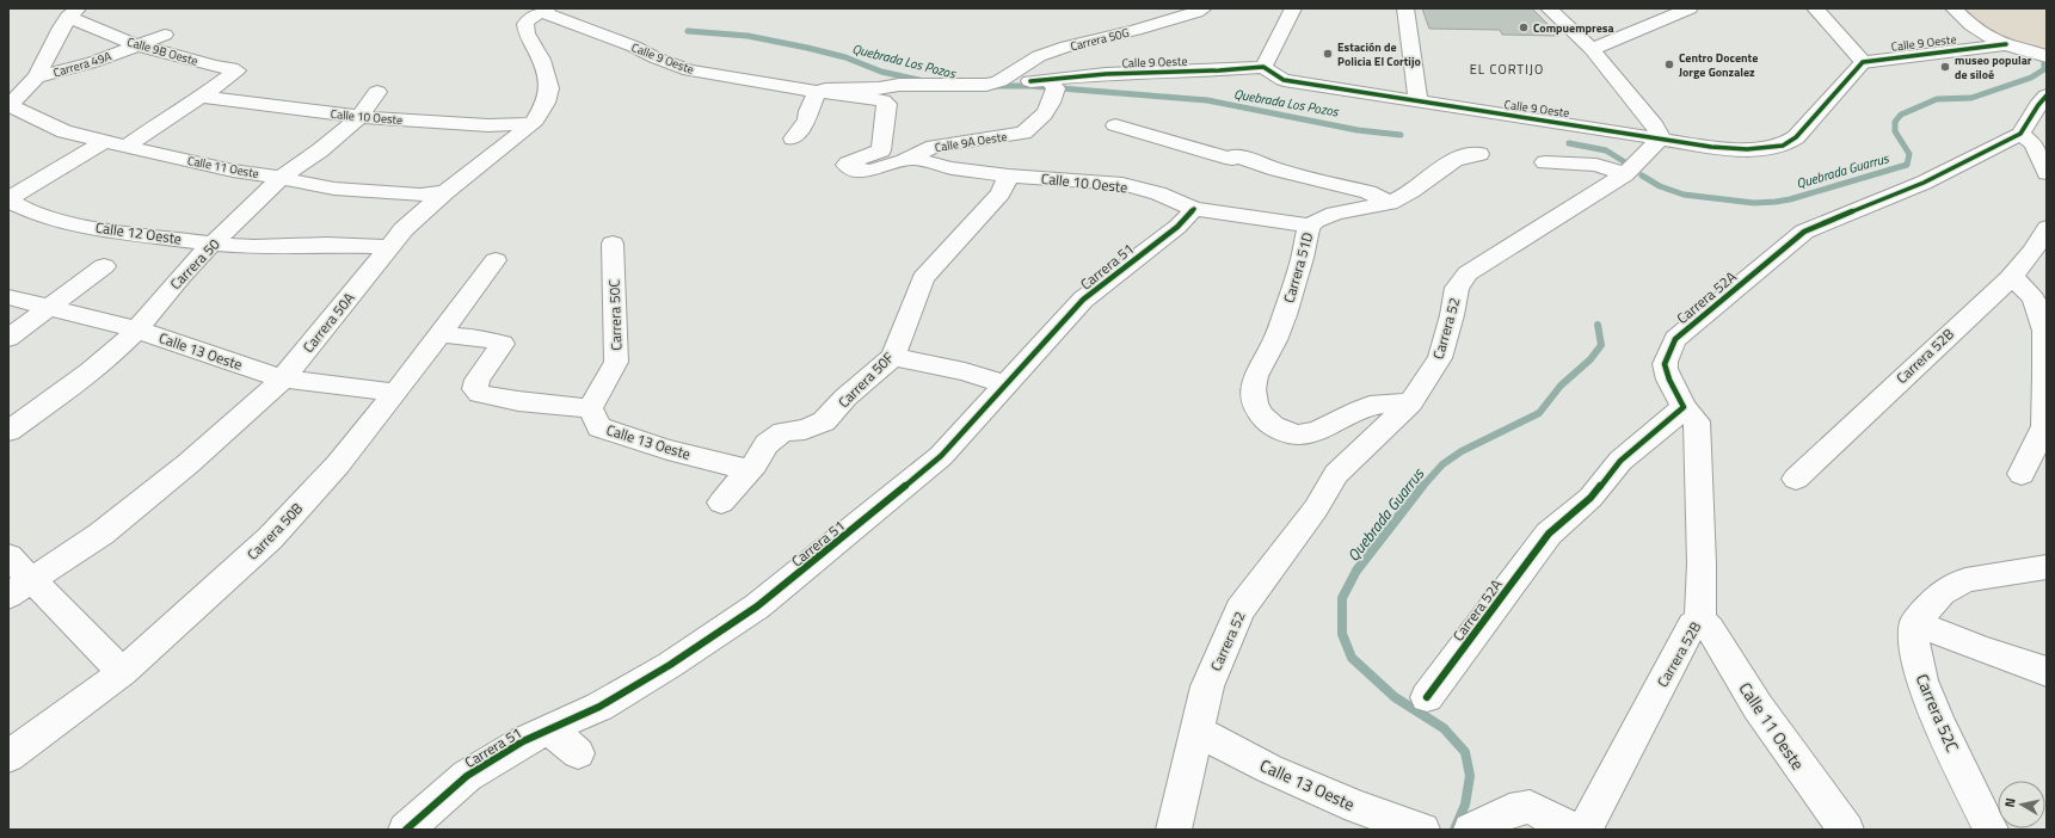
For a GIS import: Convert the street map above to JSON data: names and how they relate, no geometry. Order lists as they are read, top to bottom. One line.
{"streets":{"street":["Carrera 50G","Calle 9 Oeste","Calle 9B Oeste","Carrera 49A","Calle 10 Oeste","Calle 9A Oeste","Calle 11 Oeste","Calle 12 Oeste","Carrera 50","Carrera 51","Carrera 51D","Carrera 52A","Carrera 50C","Carrera 50A","Carrera 52","Calle 13 Oeste","Carrera 52B","Carrera 50F","Carrera 50B","Carrera 52C"]},"crossings":[["Carrera 50G","Calle 9 Oeste"],["Calle 9 Oeste","Calle 9A Oeste"],["Calle 9 Oeste","Carrera 50A"],["Calle 9 Oeste","Carrera 52"],["Calle 9B Oeste","Carrera 49A"],["Calle 9B Oeste","Calle 10 Oeste"],["Carrera 49A","Calle 11 Oeste"],["Calle 10 Oeste","Calle 9A Oeste"],["Calle 10 Oeste","Carrera 50"],["Calle 10 Oeste","Carrera 51"],["Calle 10 Oeste","Carrera 51D"],["Calle 10 Oeste","Carrera 50A"],["Calle 10 Oeste","Carrera 50F"],["Calle 11 Oeste","Carrera 50"],["Calle 11 Oeste","Carrera 50A"],["Calle 11 Oeste","Carrera 52B"],["Calle 12 Oeste","Carrera 50"],["Calle 12 Oeste","Carrera 50A"],["Carrera 50","Calle 13 Oeste"],["Carrera 51D","Carrera 52"],["Carrera 52A","Carrera 52B"],["Carrera 50C","Calle 13 Oeste"],["Carrera 50A","Calle 13 Oeste"],["Carrera 52","Calle 13 Oeste"],["Calle 13 Oeste","Carrera 50F"],["Calle 13 Oeste","Carrera 50B"]],"districts":["EL CORTIJO"],"water":["Quebrada Los Pozos","Quebrada Guarrus"],"places":["Compuempresa","Estación de Policia El Cortijo","Centro Docente Jorge Gonzalez","museo popular de siloé"],"north":"left"}
